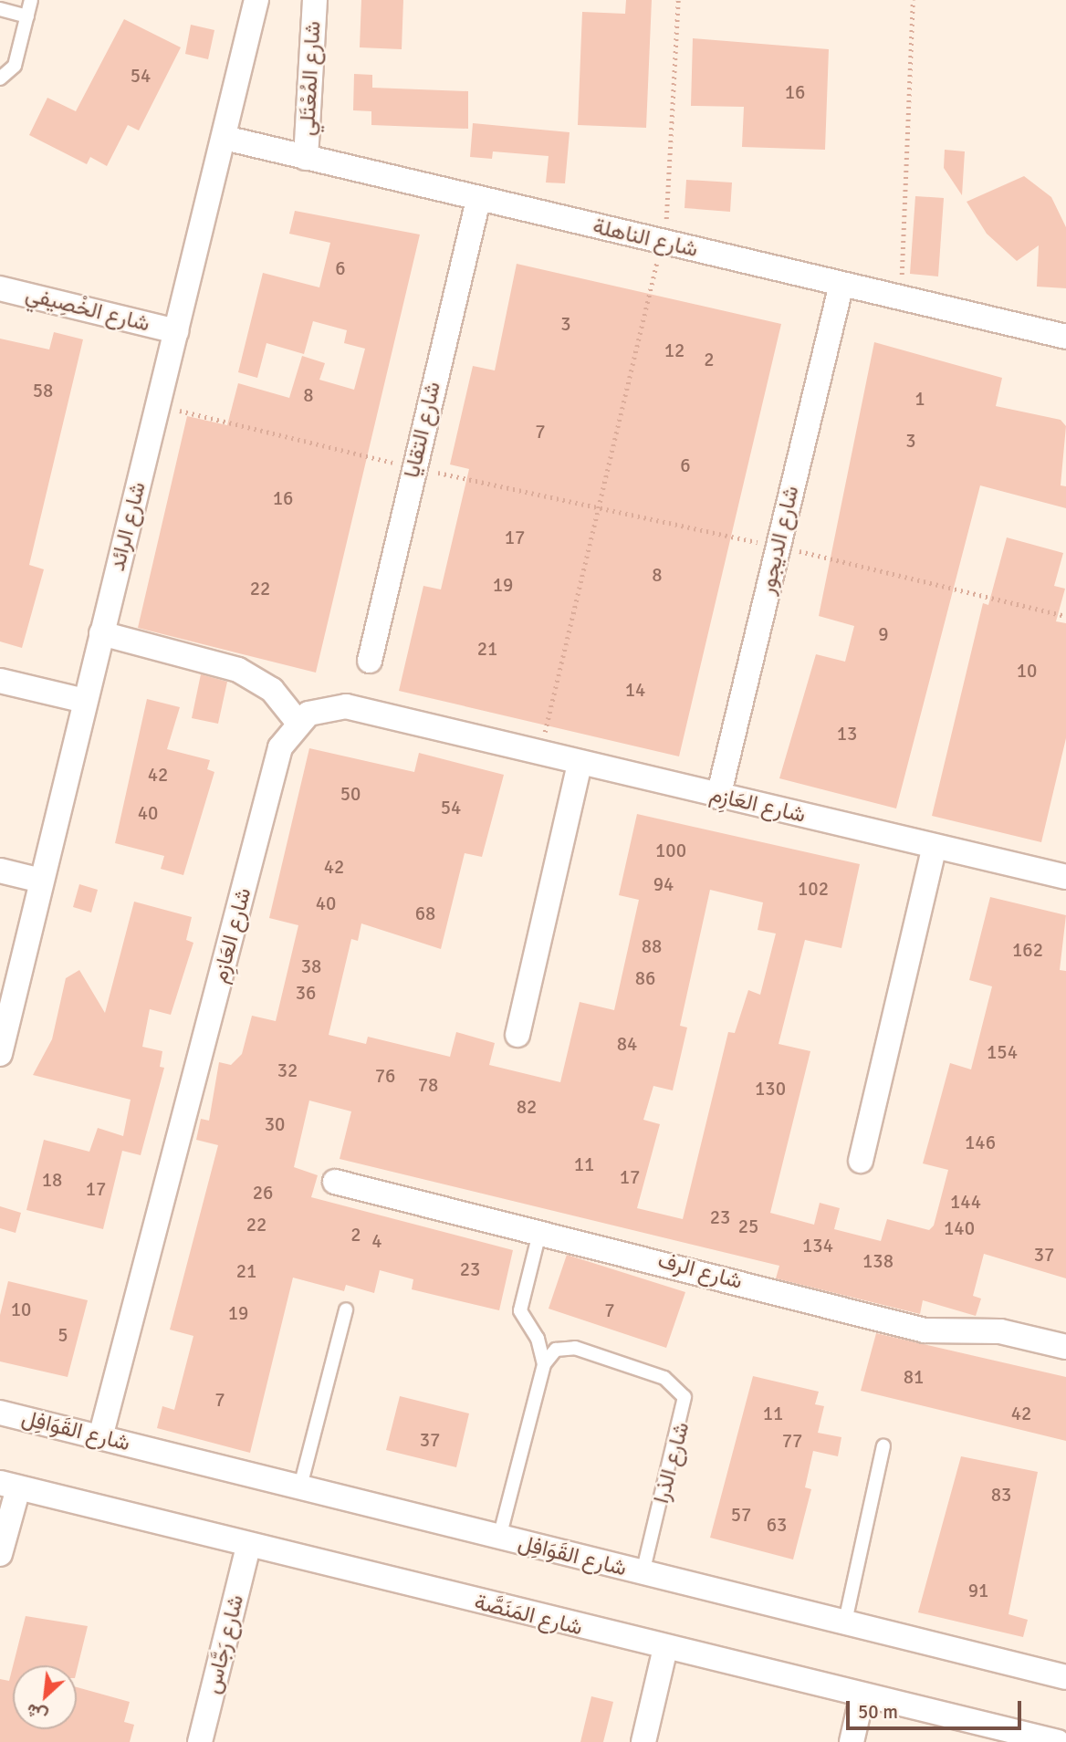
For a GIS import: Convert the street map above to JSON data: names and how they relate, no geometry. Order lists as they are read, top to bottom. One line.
{"streets":{"street":["شارع المُعْتَلي","شارع الناهلة","شارع الخْصِيفي","شارع التقايا","شارع الرائد","شارع الديجور","شارع العَازِم","شارع الرف","شارع القَوَافِل","شارع المَنَصَّة","شارع رَجَّاس"],"lane":["شارع الذرا"]},"crossings":[["شارع المُعْتَلي","شارع الناهلة"],["شارع الناهلة","شارع التقايا"],["شارع الناهلة","شارع الرائد"],["شارع الناهلة","شارع الديجور"],["شارع الخْصِيفي","شارع الرائد"],["شارع الديجور","شارع العَازِم"],["شارع العَازِم","شارع القَوَافِل"],["شارع القَوَافِل","شارع الذرا"],["شارع المَنَصَّة","شارع رَجَّاس"]],"house_numbers":["54","16","6","3","12","2","58","8","1","7","3","6","16","17","8","19","22","9","21","10","14","13","42","50","54","40","100","42","94","102","40","68","88","162","38","86","36","84","154","32","76","78","130","82","30","146","11","17","18","17","26","144","23","22","25","140","2","4","134","37","138","23","21","10","7","19","5","81","7","11","42","37","77","83","57","63","91"],"scale_bar":"50 m","north":"bottom left"}
